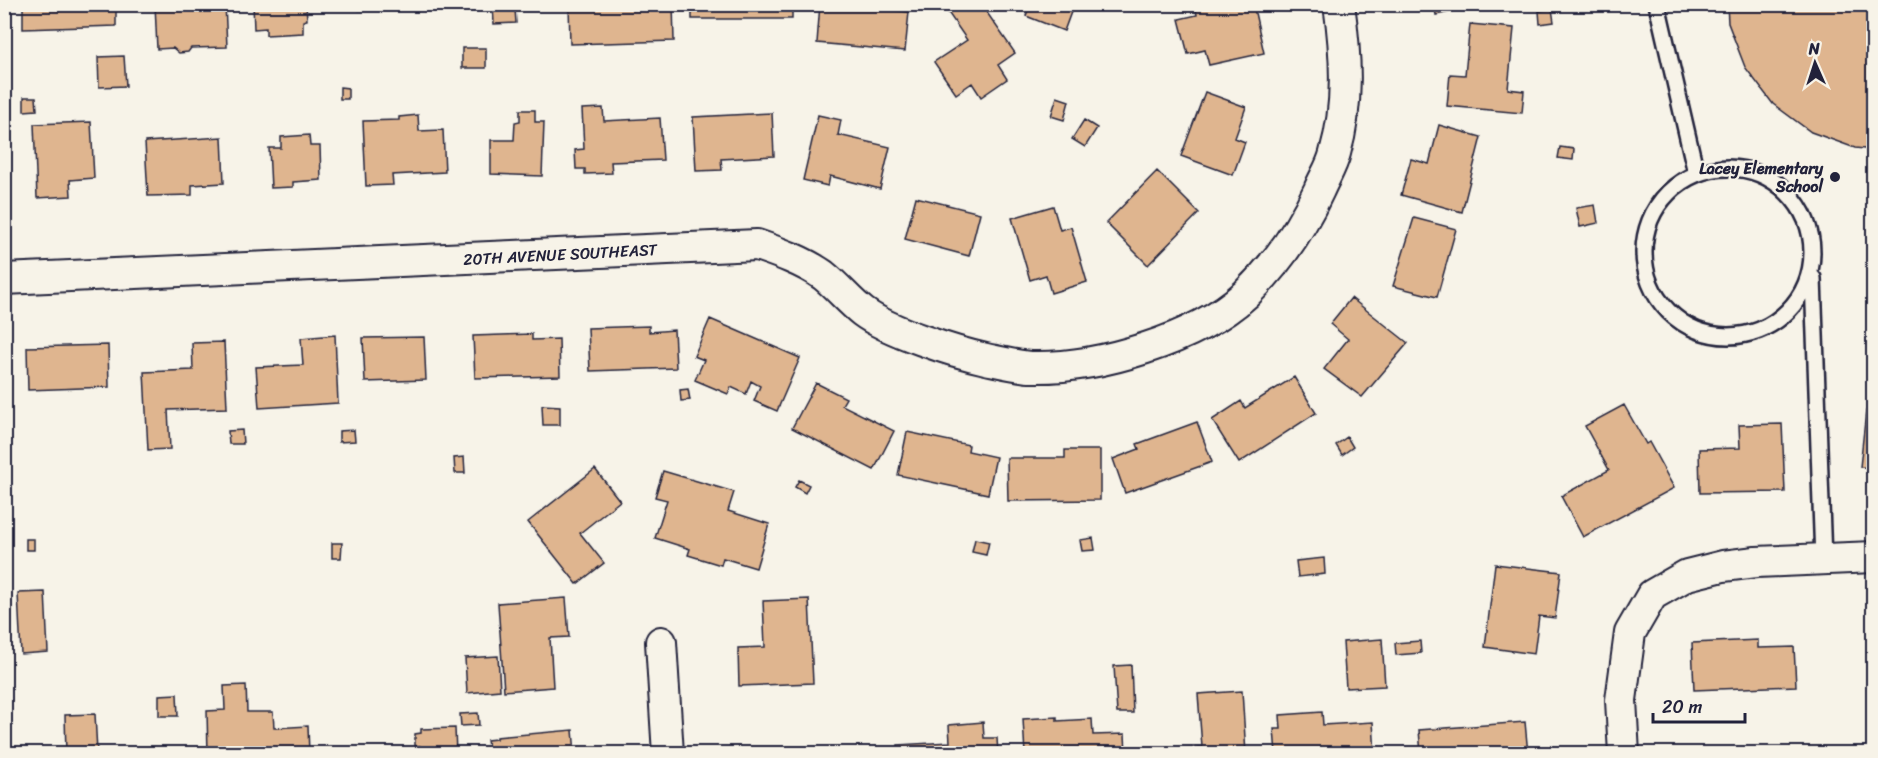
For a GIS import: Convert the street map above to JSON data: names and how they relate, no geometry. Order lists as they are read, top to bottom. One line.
{"streets":{"street":["20TH AVENUE SOUTHEAST"]},"places":["Lacey Elementary School"],"scale_bar":"20 m","north":"top"}
